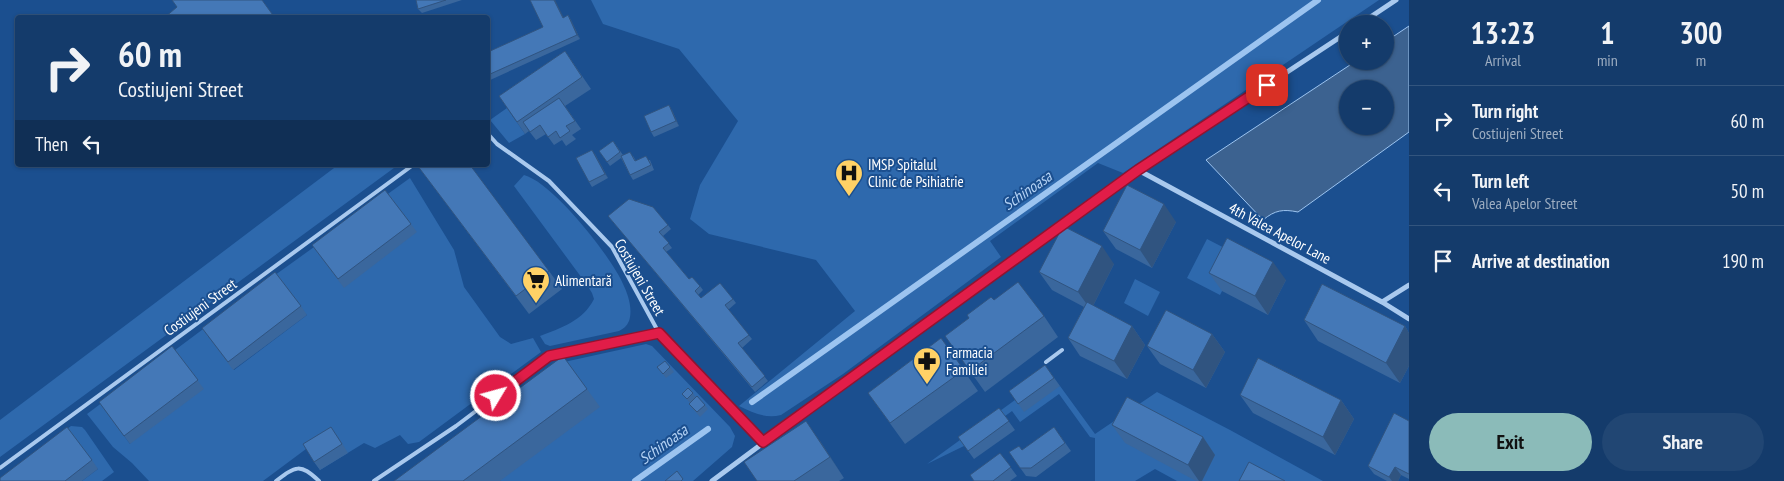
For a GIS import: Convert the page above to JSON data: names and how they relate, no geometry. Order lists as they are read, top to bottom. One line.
{"streets":{"street":["4th Valea Apelor Lane"],"lane":["Costiujeni Street"]},"water":["Schinoasa"],"places":{"hospital":["IMSP Spitalul Clinic de Psihiatrie"],"supermarket":["Alimentară"],"pharmacy":["Farmacia Familiei"]},"page":{"eta":["13:23","Arrival","1","min","300","m"],"map_buttons":["+","−"],"turn":["60 m","Costiujeni Street"],"list":[{"name":"Turn right","note":"Costiujeni Street","value":"60 m"},{"name":"Turn left","note":"Valea Apelor Street","value":"50 m"},{"name":"Arrive at destination","value":"190 m"}],"then":"Then","buttons":["Exit","Share"]}}
